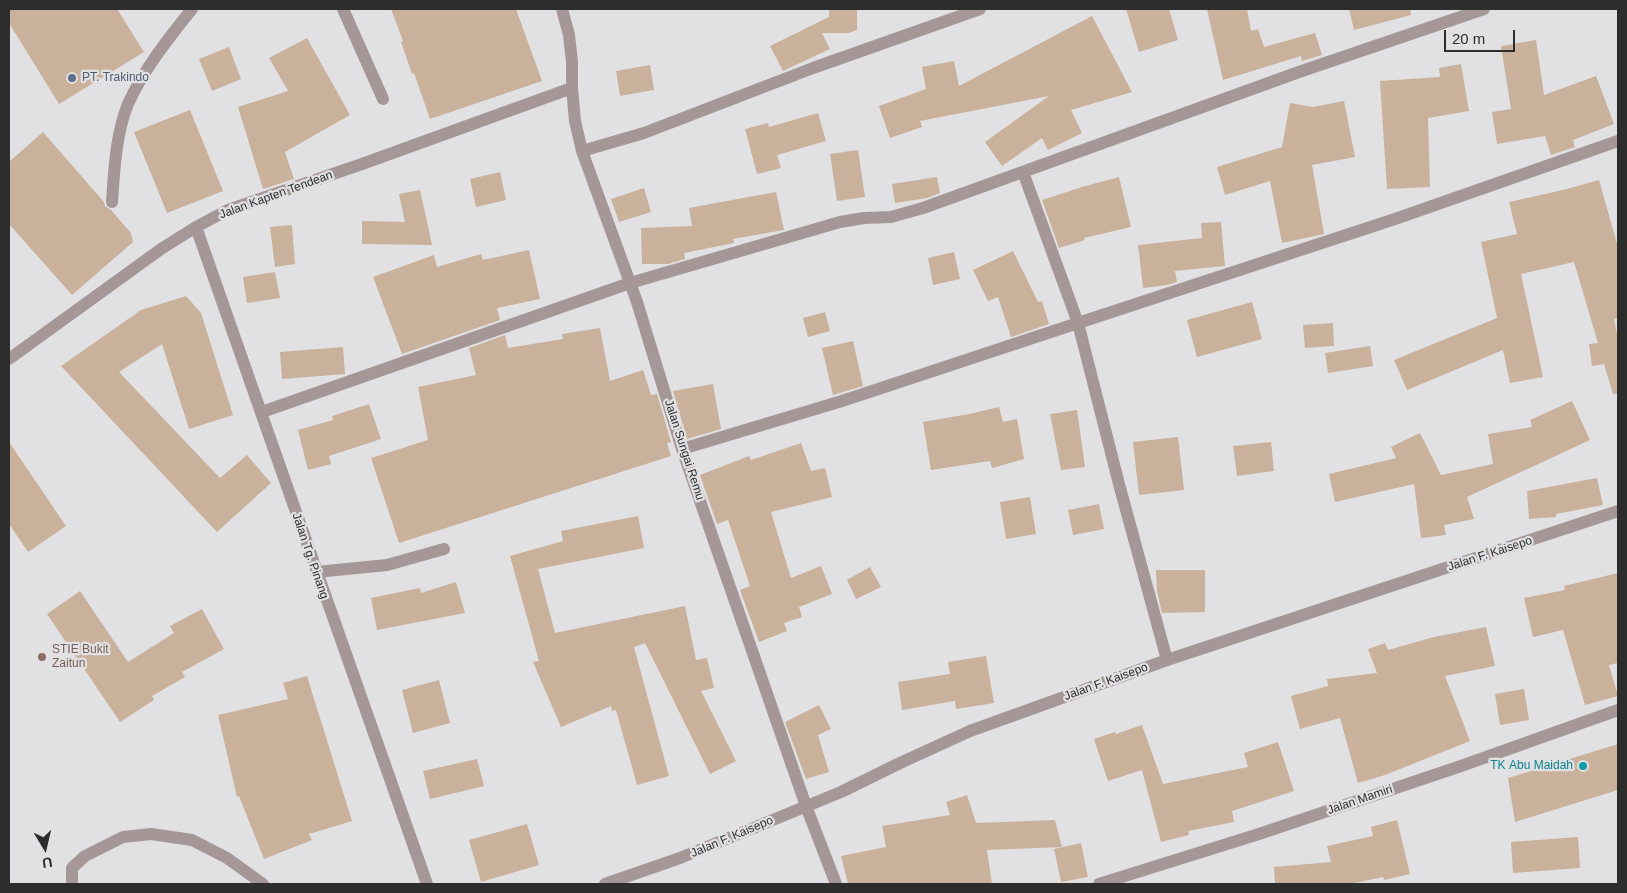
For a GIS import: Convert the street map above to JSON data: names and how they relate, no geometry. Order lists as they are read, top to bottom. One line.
{"streets":{"street":["Jalan Kapten Tendean","Jalan Sungai Remu","Jalan F. Kaisepo","Jalan Tg. Pinang","Jalan Mamiri"]},"crossings":[["Jalan Kapten Tendean","Jalan Sungai Remu"],["Jalan Kapten Tendean","Jalan Tg. Pinang"],["Jalan Sungai Remu","Jalan F. Kaisepo"]],"places":["PT. Trakindo","STIE Bukit Zaitun","TK Abu Maidah"],"scale_bar":"20 m","north":"bottom"}
